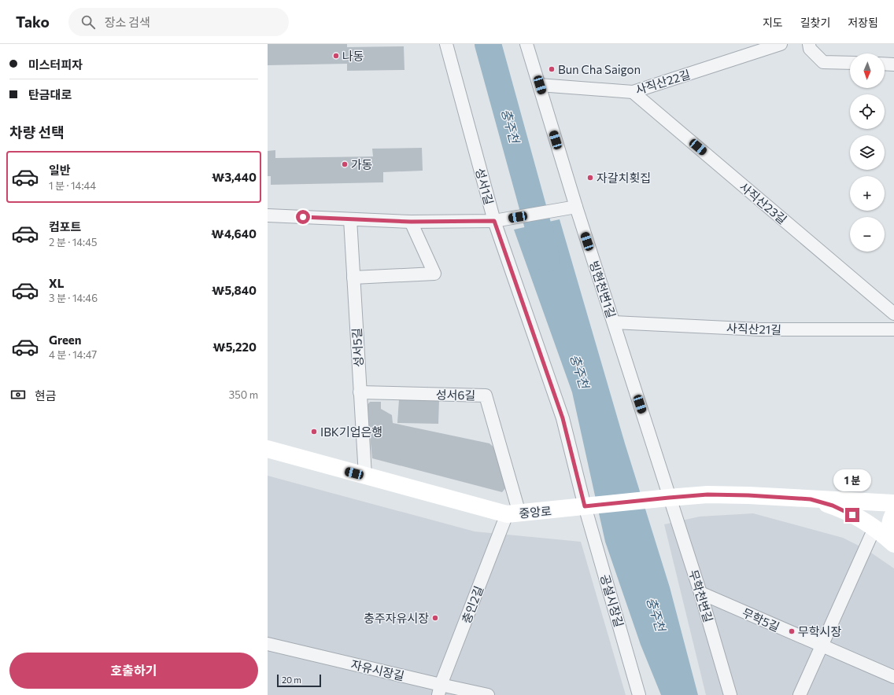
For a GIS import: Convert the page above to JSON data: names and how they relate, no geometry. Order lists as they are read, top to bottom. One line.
{"streets":{"main road":["중앙로"],"street":["사직산22길","성서1길","사직산23길","빙현천변1길","사직산21길","성서5길","성서6길","무학천변길","공설시장길","충인2길","무학5길","자유시장길"]},"crossings":[["사직산22길","사직산23길"],["사직산22길","빙현천변1길"],["성서1길","중앙로"],["성서1길","공설시장길"],["빙현천변1길","사직산21길"],["빙현천변1길","중앙로"],["빙현천변1길","무학천변길"],["성서5길","성서6길"],["성서5길","중앙로"],["성서6길","중앙로"],["성서6길","충인2길"],["중앙로","무학천변길"],["중앙로","공설시장길"],["중앙로","충인2길"],["무학천변길","무학5길"],["충인2길","자유시장길"]],"water":["충주천"],"places":["나동","Bun Cha Saigon","가동","자갈치횟집","IBK기업은행","충주자유시장","무학시장"],"scale_bar":"20 m","north":"bottom","page":{"header":"Tako","search":"장소 검색","nav":["지도","길찾기","저장됨"],"banner":["미스터피자","탄금대로"],"map_buttons":["+","−"],"heading":"차량 선택","list":[{"name":"일반","note":"1 분 · 14:44","value":"₩3,440"},{"name":"컴포트","note":"2 분 · 14:45","value":"₩4,640"},{"name":"XL","note":"3 분 · 14:46","value":"₩5,840"},{"name":"Green","note":"4 분 · 14:47","value":"₩5,220"}],"pay":["현금","350 m"],"bubble":"1 분","buttons":"호출하기","scale":"20 m"}}
